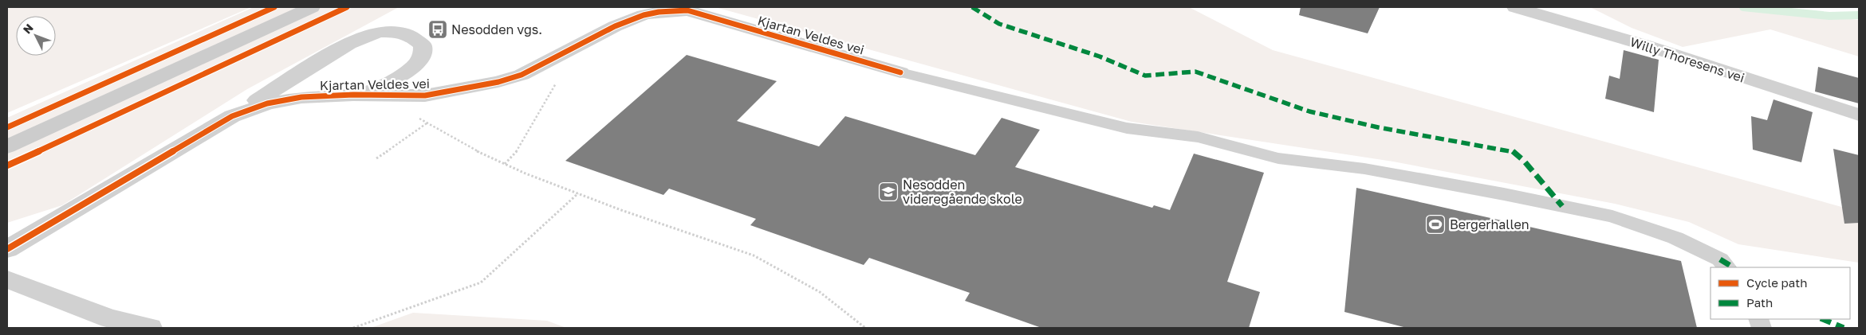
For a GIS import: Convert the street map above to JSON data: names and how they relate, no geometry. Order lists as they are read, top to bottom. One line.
{"streets":{"street":["Kjartan Veldes vei","Willy Thoresens vei"]},"places":{"bus stop":["Nesodden vgs."],"school or university":["Nesodden videregående skole"],"sports":["Bergerhallen"]},"legend":["Cycle path","Path"],"north":"top left"}
